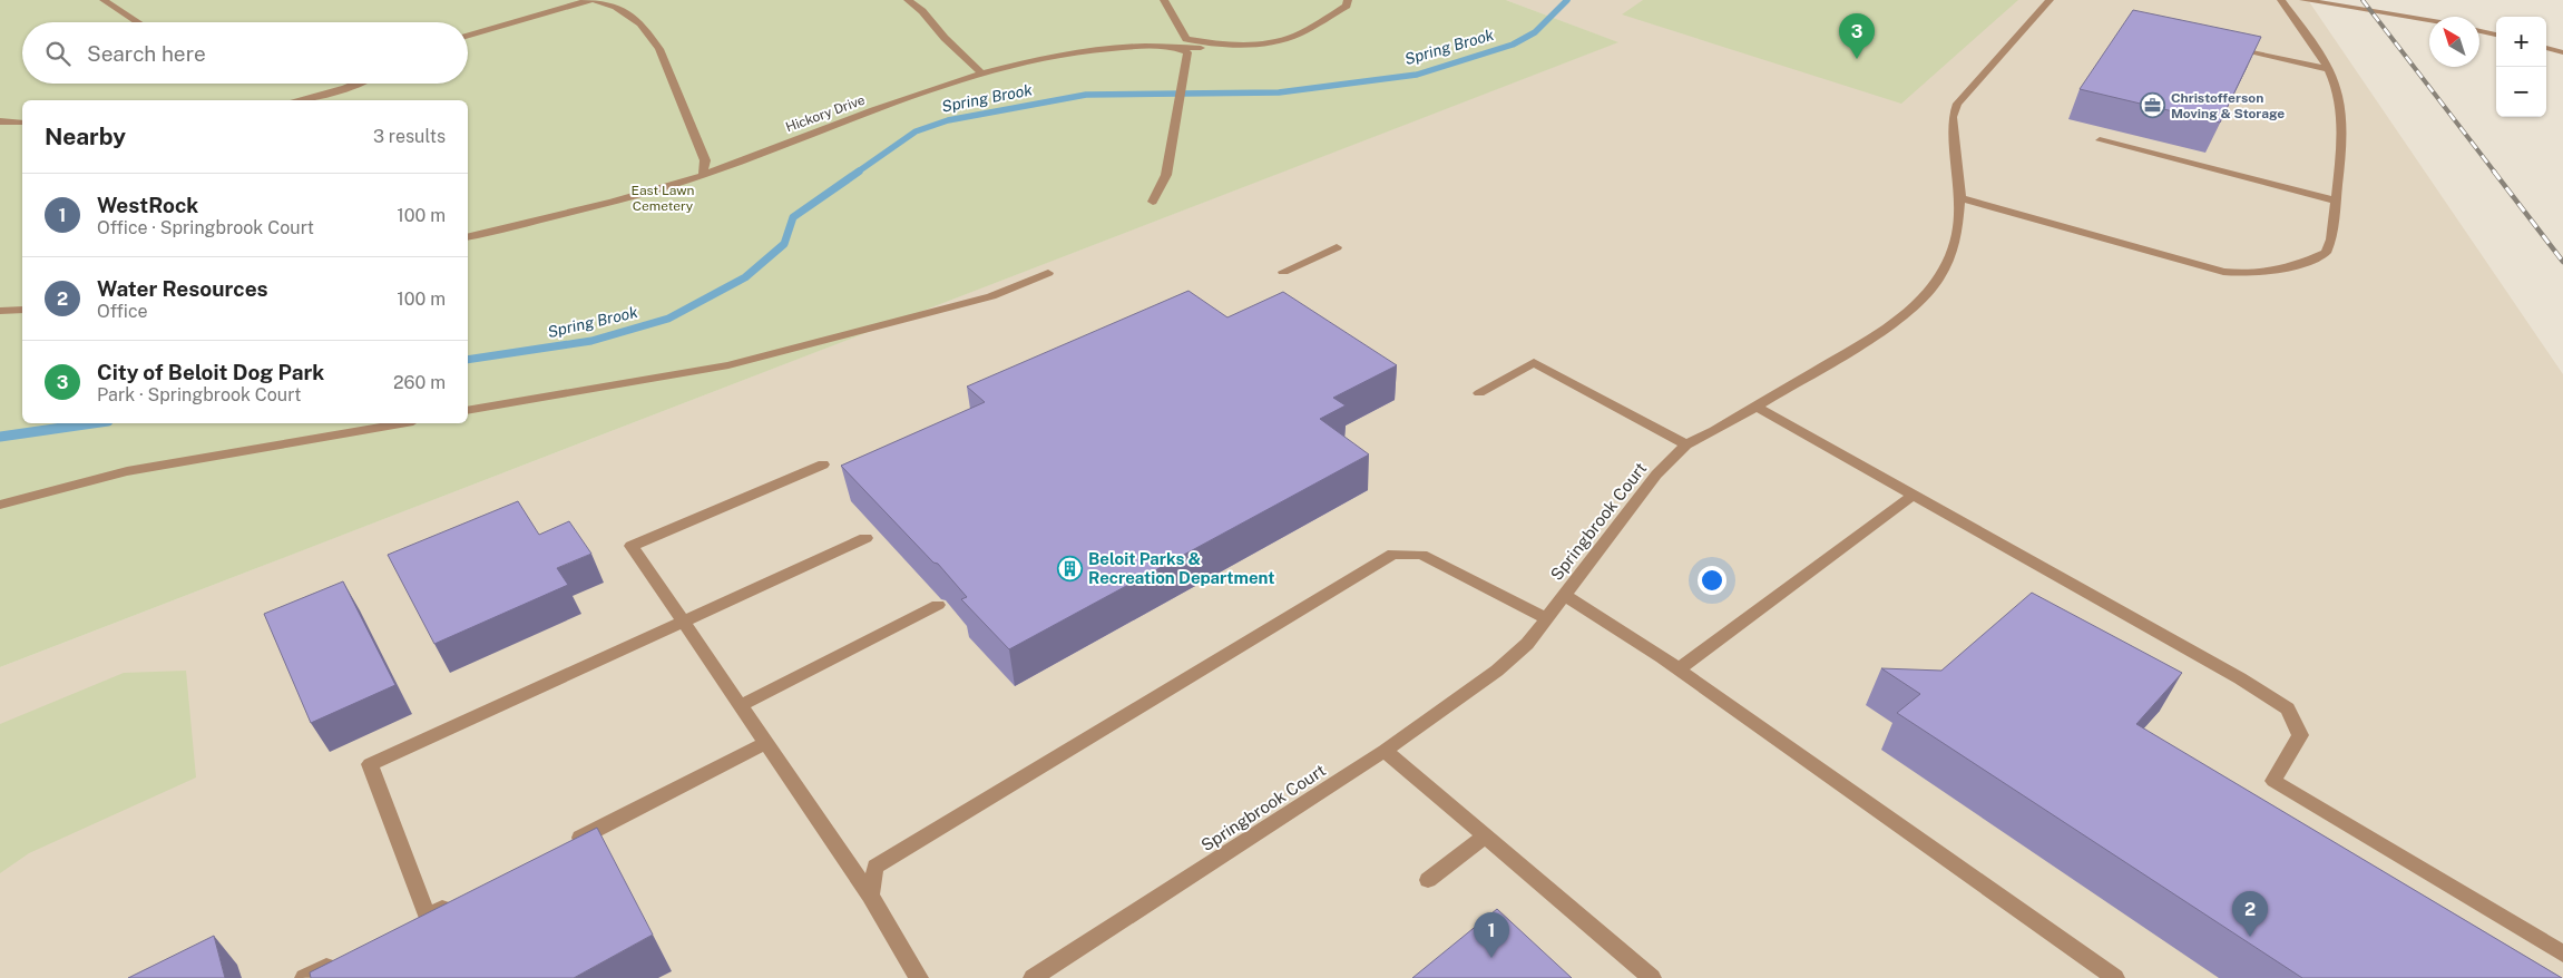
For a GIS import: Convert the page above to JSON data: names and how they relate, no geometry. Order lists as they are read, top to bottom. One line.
{"streets":{"street":["Hickory Drive","Springbrook Court"]},"water":["Spring Brook"],"parks":["East Lawn Cemetery"],"places":{"office":["Christofferson Moving & Storage"],"building":["Beloit Parks & Recreation Department"]},"north":"top left","page":{"pins":["3","2","1"],"map_buttons":["+","−"],"search":"Search here","heading":["Nearby","3 results"],"list":[{"mark":"1","name":"WestRock","note":"Office · Springbrook Court","value":"100 m"},{"mark":"2","name":"Water Resources","note":"Office","value":"100 m"},{"mark":"3","name":"City of Beloit Dog Park","note":"Park · Springbrook Court","value":"260 m"}]}}
